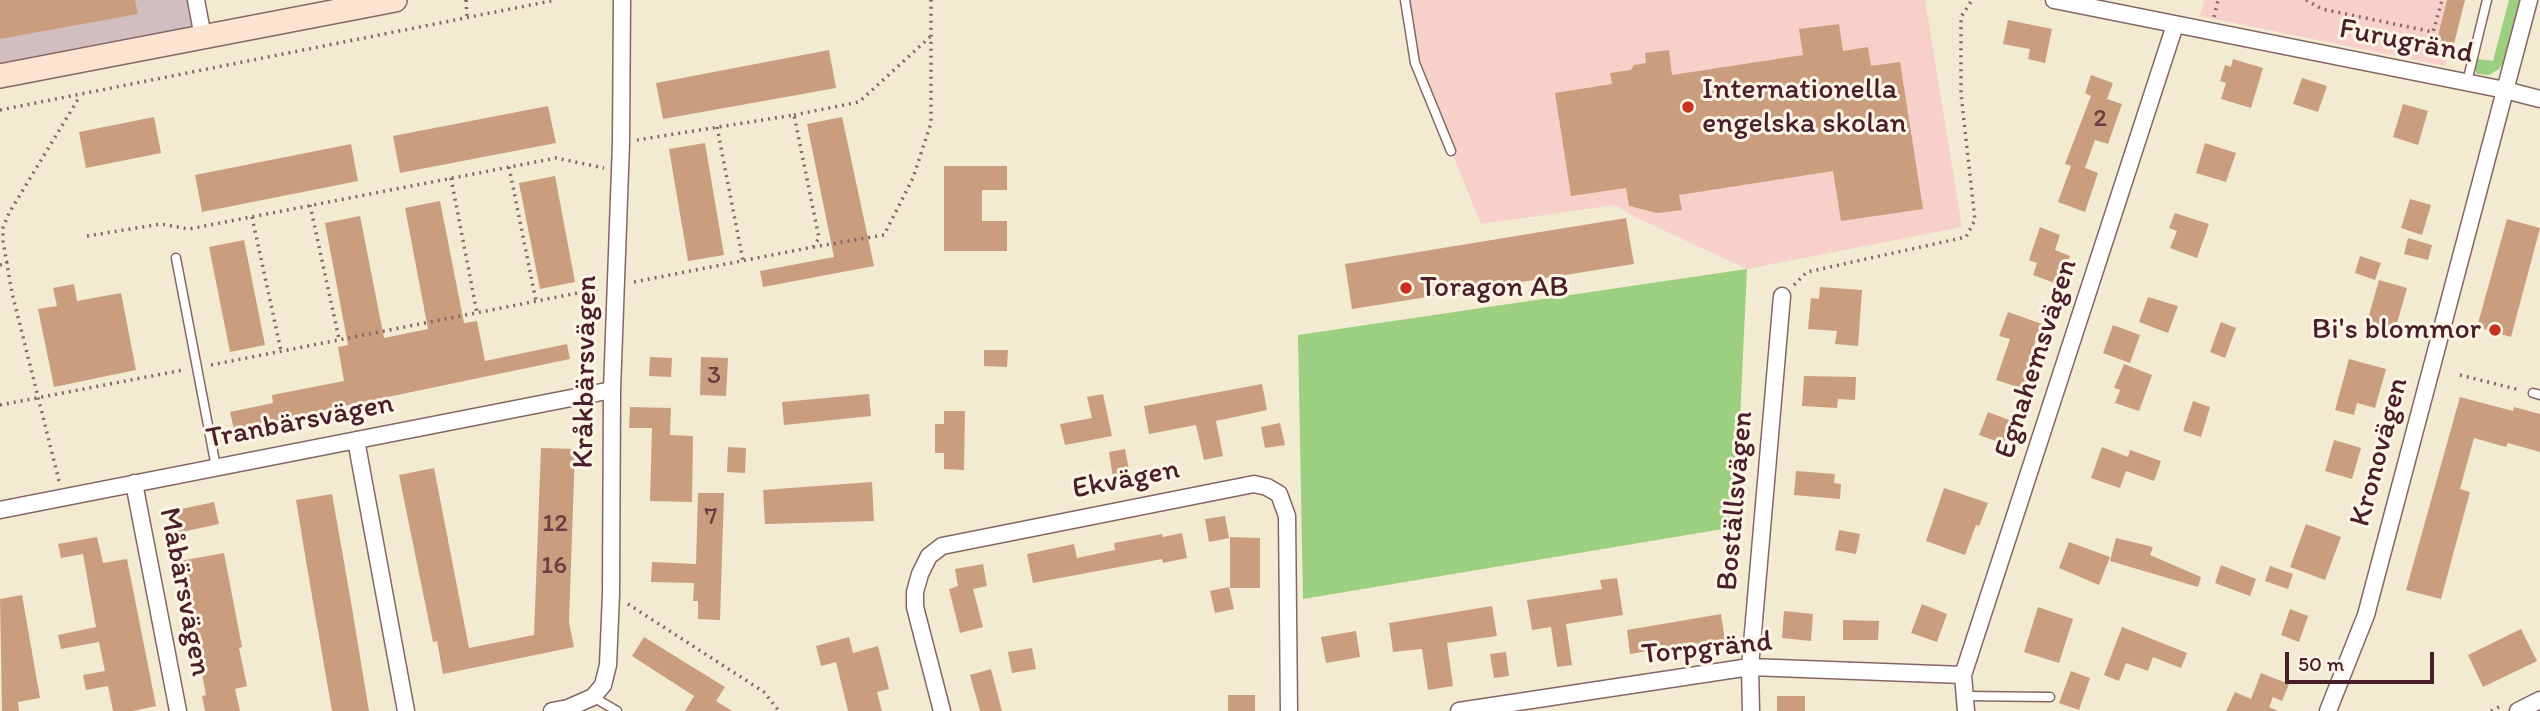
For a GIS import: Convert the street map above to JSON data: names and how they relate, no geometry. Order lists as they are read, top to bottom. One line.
{"streets":{"street":["Furugränd","Egnahemsvägen","Kråkbärsvägen","Tranbärsvägen","Kronovägen","Ekvägen","Boställsvägen","Måbärsvägen","Torpgränd"]},"crossings":[["Furugränd","Egnahemsvägen"],["Furugränd","Kronovägen"],["Egnahemsvägen","Torpgränd"],["Kråkbärsvägen","Tranbärsvägen"],["Tranbärsvägen","Måbärsvägen"],["Boställsvägen","Torpgränd"]],"places":["Internationella engelska skolan","Toragon AB","Bi's blommor"],"house_numbers":["2","3","7","12","16"],"scale_bar":"50 m"}
